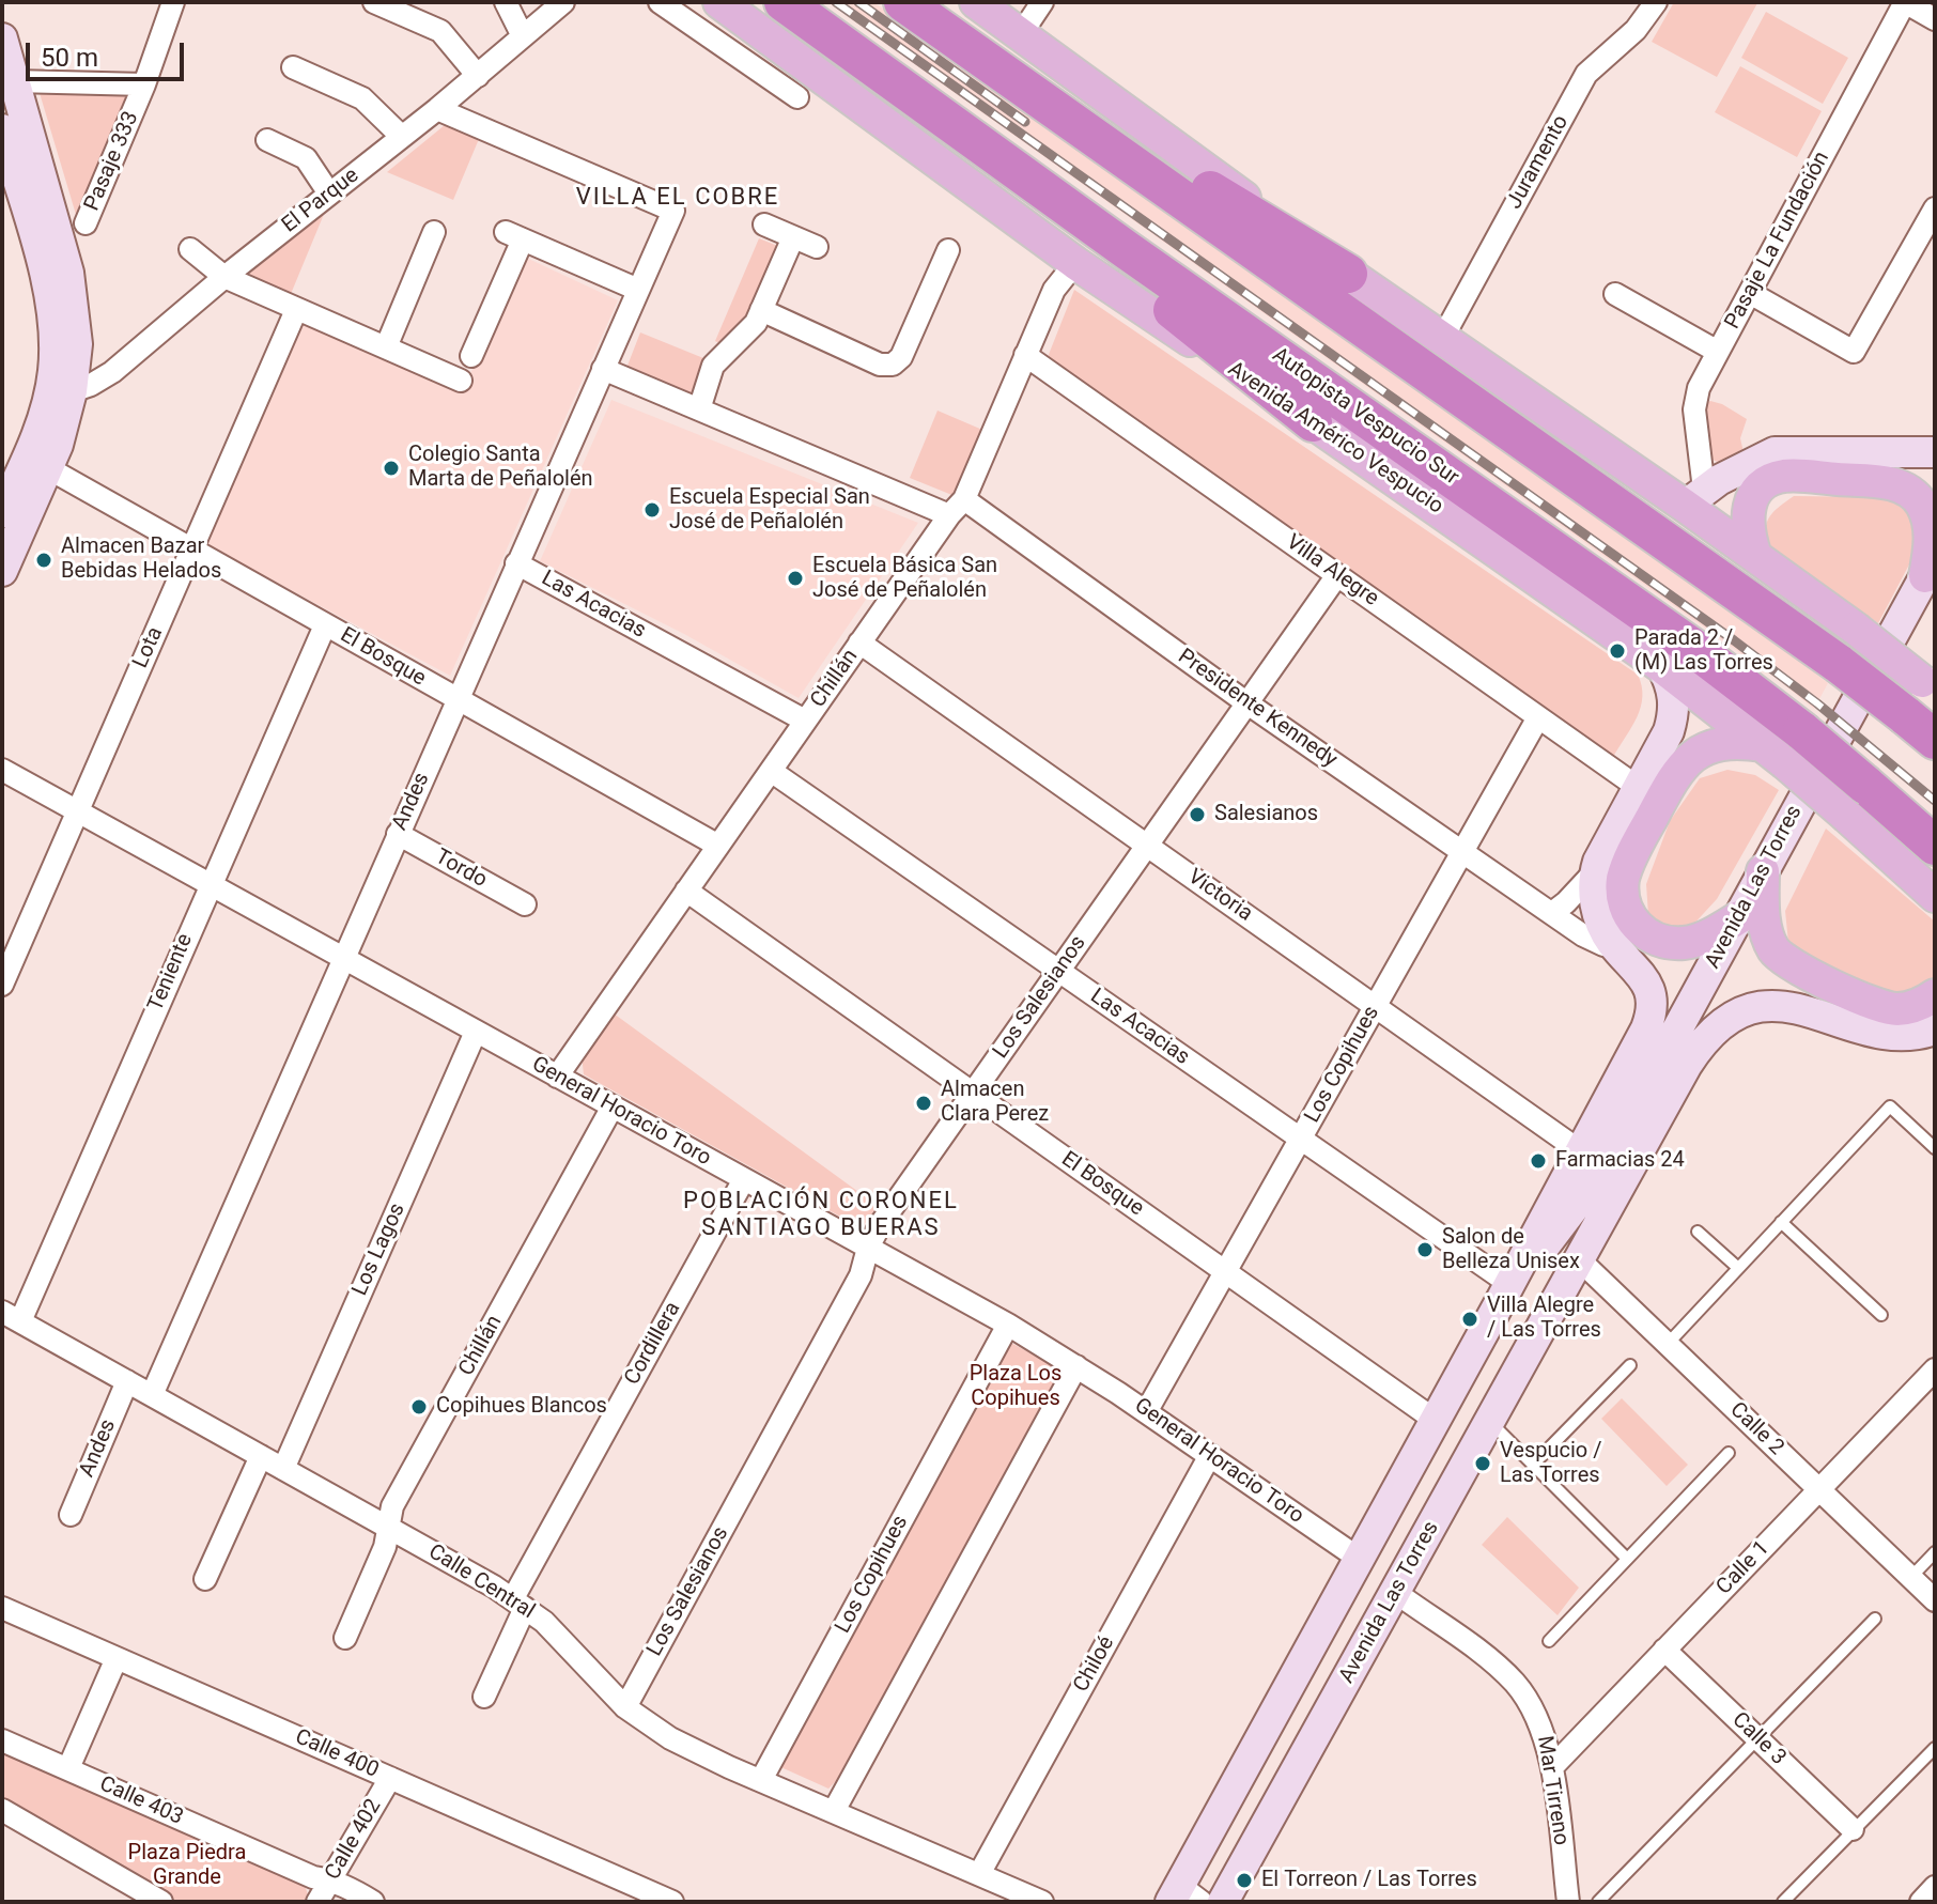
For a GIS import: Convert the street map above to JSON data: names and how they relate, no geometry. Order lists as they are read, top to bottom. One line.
{"streets":{"highway":["Autopista Vespucio Sur"],"main road":["Avenida Américo Vespucio"],"street":["Pasaje 333","Juramento","El Parque","Pasaje La Fundación","Villa Alegre","Las Acacias","Lota","El Bosque","Chillán","Presidente Kennedy","Andes","Tordo","Avenida Las Torres","Victoria","Teniente","Los Salesianos","Los Copihues","General Horacio Toro","Los Lagos","Cordillera","Calle 2","Calle 1","Calle Central","Chiloé","Calle 3","Calle 400","Mar Tirreno","Calle 403","Calle 402"]},"crossings":[["El Parque","Andes"],["Autopista Vespucio Sur","Avenida Américo Vespucio"],["Avenida Américo Vespucio","Chillán"],["Villa Alegre","Chillán"],["Villa Alegre","Los Salesianos"],["Villa Alegre","Los Copihues"],["Las Acacias","Chillán"],["Las Acacias","Andes"],["Las Acacias","Avenida Las Torres"],["Las Acacias","Los Salesianos"],["Las Acacias","Los Copihues"],["Lota","El Bosque"],["Lota","General Horacio Toro"],["El Bosque","Chillán"],["El Bosque","Andes"],["El Bosque","Avenida Las Torres"],["El Bosque","Teniente"],["El Bosque","Los Salesianos"],["El Bosque","Los Copihues"],["Chillán","Presidente Kennedy"],["Chillán","Victoria"],["Chillán","General Horacio Toro"],["Chillán","Calle Central"],["Presidente Kennedy","Andes"],["Presidente Kennedy","Avenida Las Torres"],["Presidente Kennedy","Los Salesianos"],["Presidente Kennedy","Los Copihues"],["Andes","Tordo"],["Andes","General Horacio Toro"],["Andes","Calle Central"],["Avenida Las Torres","Victoria"],["Avenida Las Torres","General Horacio Toro"],["Avenida Las Torres","Calle 2"],["Avenida Las Torres","Mar Tirreno"],["Victoria","Los Salesianos"],["Victoria","Los Copihues"],["Teniente","General Horacio Toro"],["Teniente","Calle Central"],["Los Salesianos","General Horacio Toro"],["Los Salesianos","Calle Central"],["Los Copihues","General Horacio Toro"],["Los Copihues","Calle Central"],["General Horacio Toro","Los Lagos"],["General Horacio Toro","Cordillera"],["General Horacio Toro","Chiloé"],["Los Lagos","Calle Central"],["Cordillera","Calle Central"],["Calle 2","Calle 1"],["Calle 1","Calle 3"],["Calle 1","Mar Tirreno"],["Calle Central","Chiloé"],["Calle 400","Calle 402"],["Calle 403","Calle 402"]],"districts":["VILLA EL COBRE","POBLACIÓN CORONEL SANTIAGO BUERAS"],"parks":["Plaza Los Copihues","Plaza Piedra Grande"],"places":["Colegio Santa Marta de Peñalolén","Escuela Especial San José de Peñalolén","Almacen Bazar Bebidas Helados","Escuela Básica San José de Peñalolén","Parada 2 / (M) Las Torres","Salesianos","Almacen Clara Perez","Farmacias 24","Salon de Belleza Unisex","Villa Alegre / Las Torres","Copihues Blancos","Vespucio / Las Torres","El Torreon / Las Torres"],"scale_bar":"50 m"}
